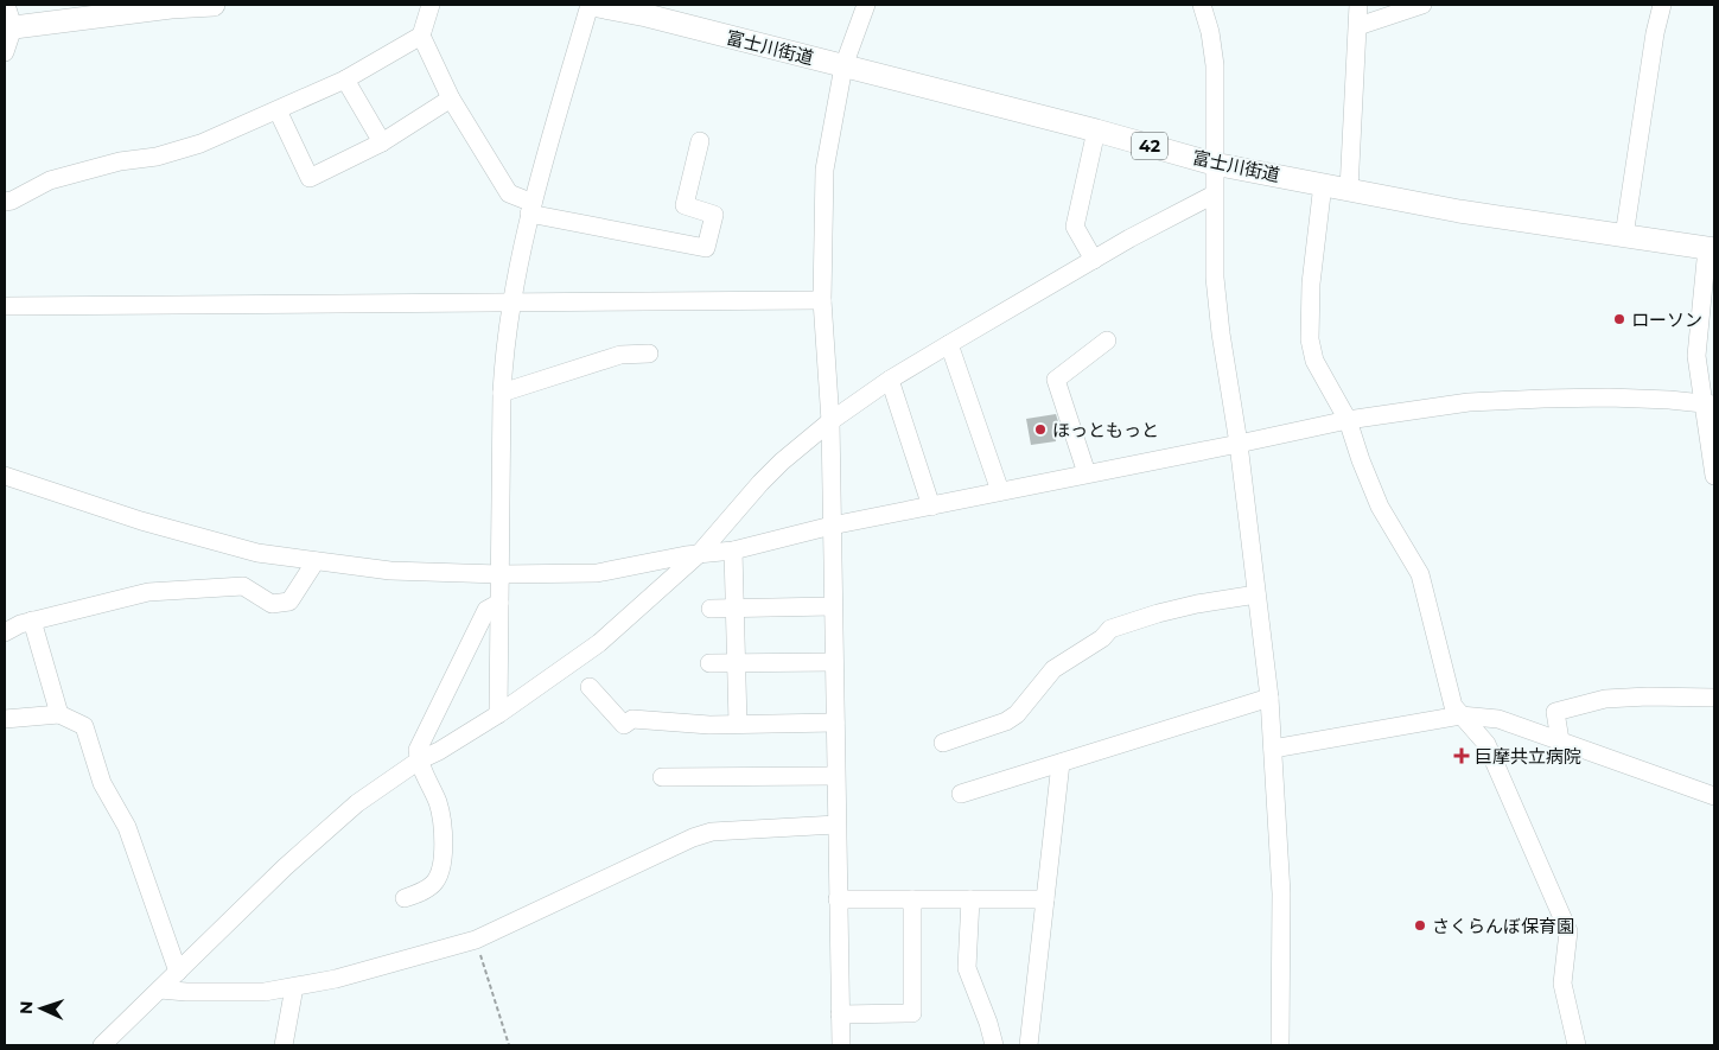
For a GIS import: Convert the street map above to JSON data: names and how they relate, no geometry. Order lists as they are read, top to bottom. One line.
{"streets":{"main road":["富士川街道","42"]},"places":{"other":["ローソン","ほっともっと","さくらんぼ保育園"],"health":["巨摩共立病院"]},"north":"left"}
